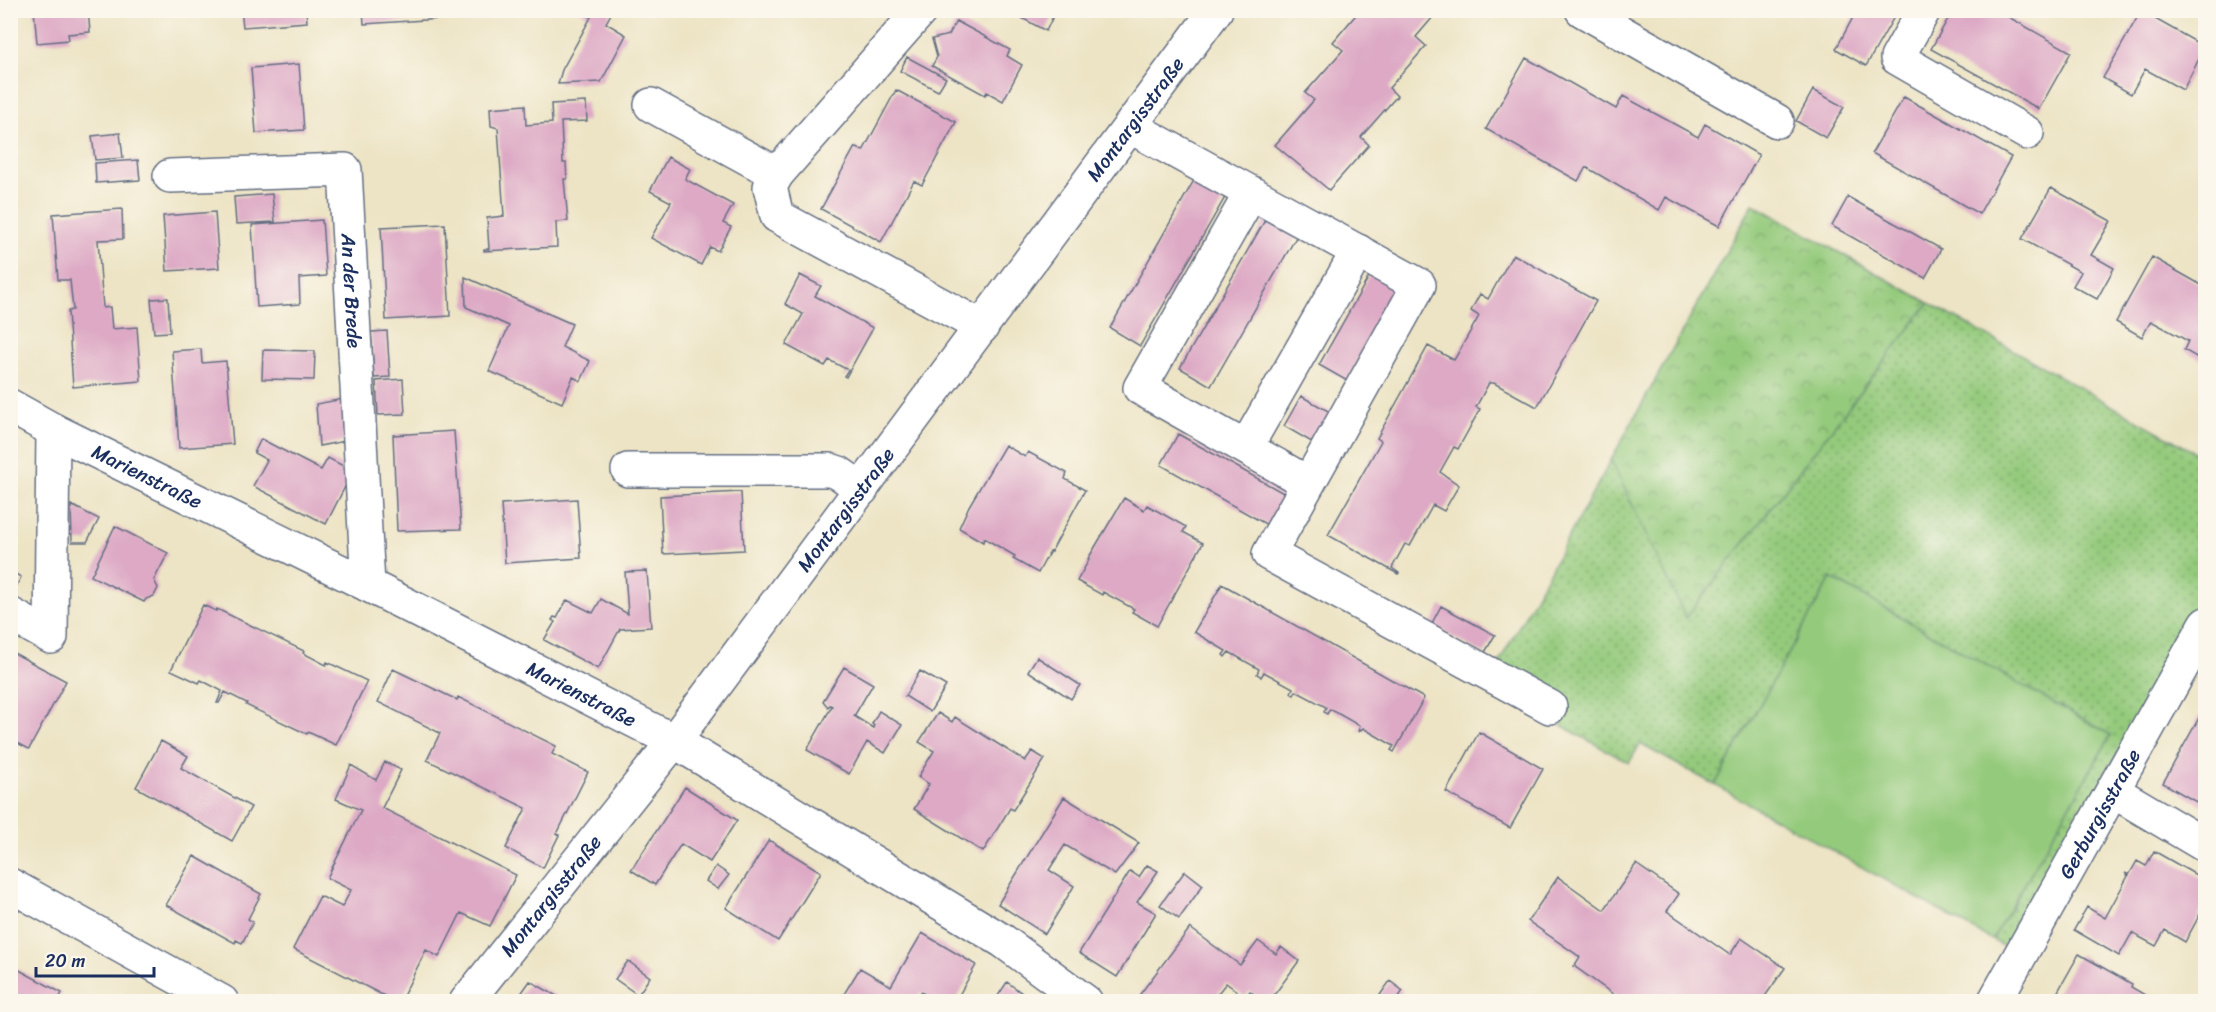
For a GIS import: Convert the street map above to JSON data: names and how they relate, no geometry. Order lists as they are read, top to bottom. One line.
{"streets":{"street":["Montargisstraße","An der Brede","Marienstraße","Gerburgisstraße"]},"crossings":[["Montargisstraße","Marienstraße"],["An der Brede","Marienstraße"]],"scale_bar":"20 m"}
